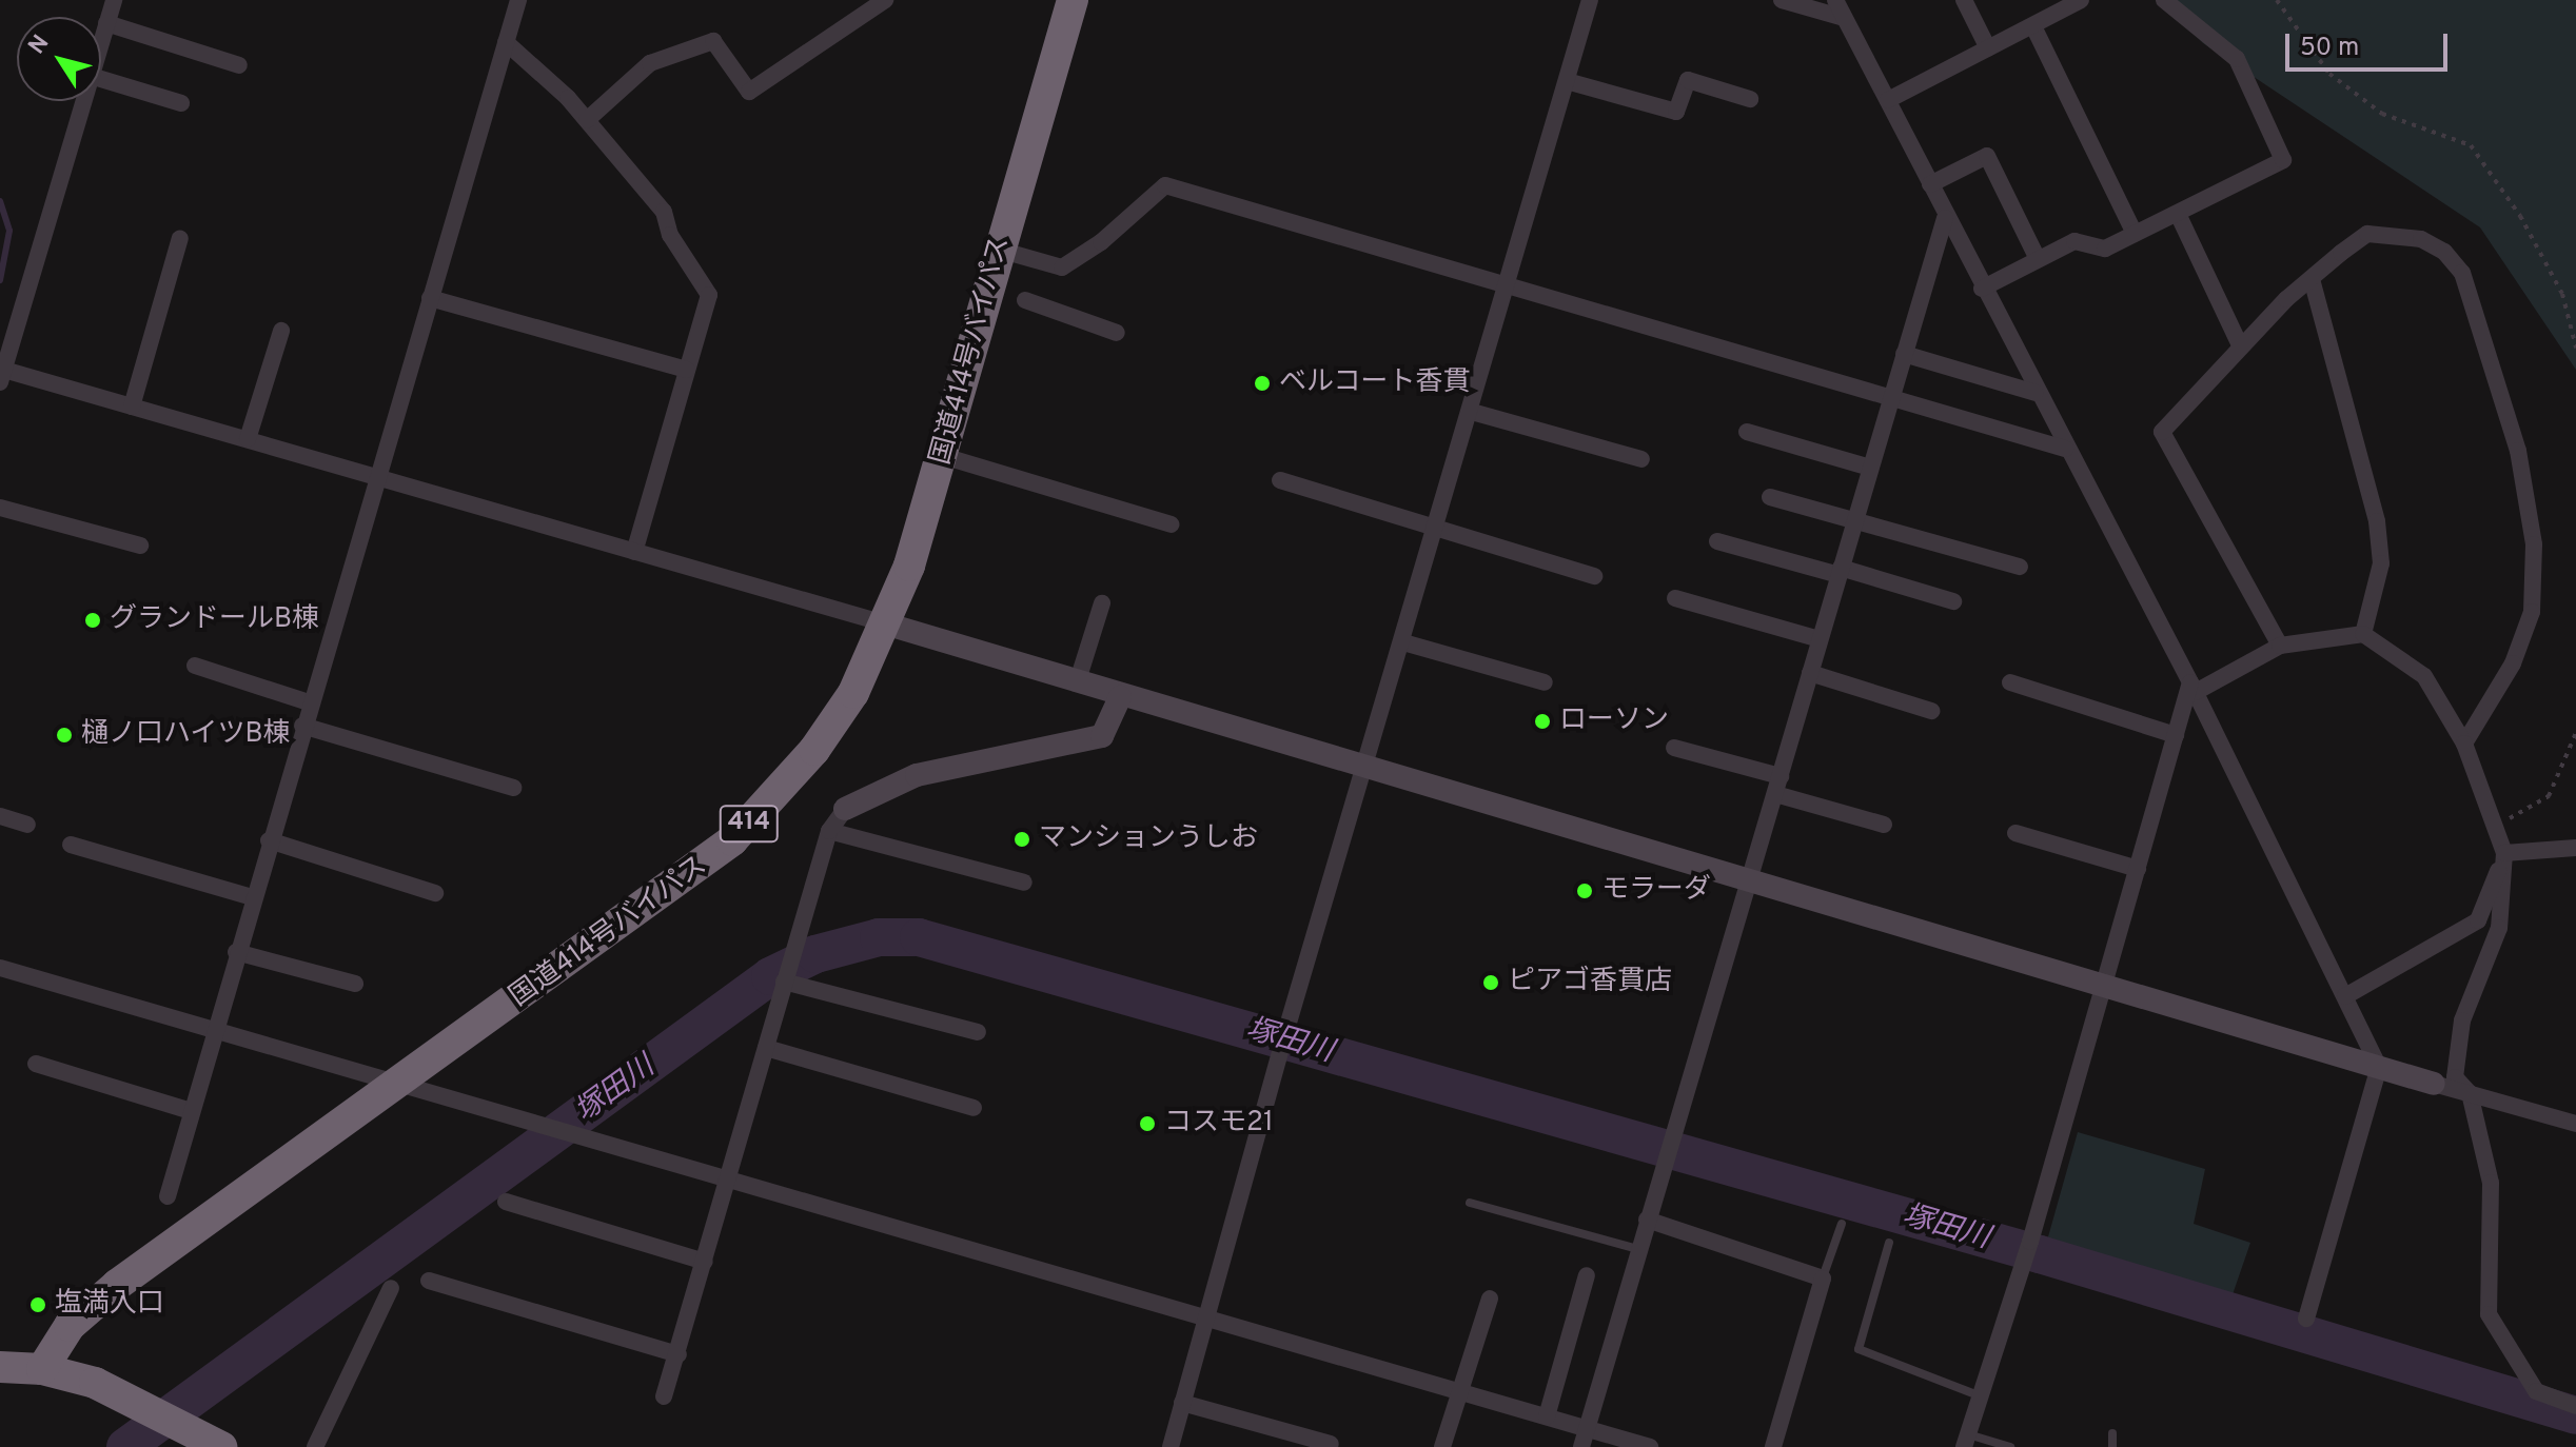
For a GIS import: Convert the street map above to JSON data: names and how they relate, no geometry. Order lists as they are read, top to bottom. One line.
{"streets":{"highway":["国道414号バイパス","414"]},"water":["塚田川"],"places":["ベルコート香貫","グランドールB棟","ローソン","樋ノ口ハイツB棟","マンションうしお","モラーダ","ピアゴ香貫店","コスモ21","塩満入口"],"scale_bar":"50 m","north":"top left"}
